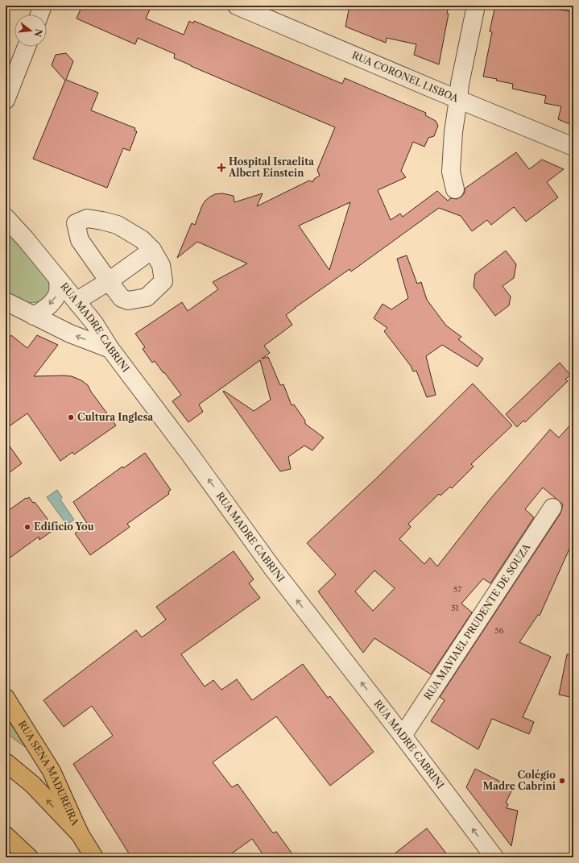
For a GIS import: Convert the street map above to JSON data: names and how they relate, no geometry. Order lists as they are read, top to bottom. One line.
{"streets":{"main road":["RUA SENA MADUREIRA"],"street":["RUA CORONEL LISBOA","RUA MADRE CABRINI","RUA MAVIAEL PRUDENTE DE SOUZA"]},"crossings":[["RUA MADRE CABRINI","RUA MAVIAEL PRUDENTE DE SOUZA"]],"one_way":["RUA MADRE CABRINI"],"places":{"health":["Hospital Israelita Albert Einstein"],"other":["Cultura Inglesa","Edifício You","Colégio Madre Cabrini"]},"house_numbers":["57","51","56"],"north":"right"}
